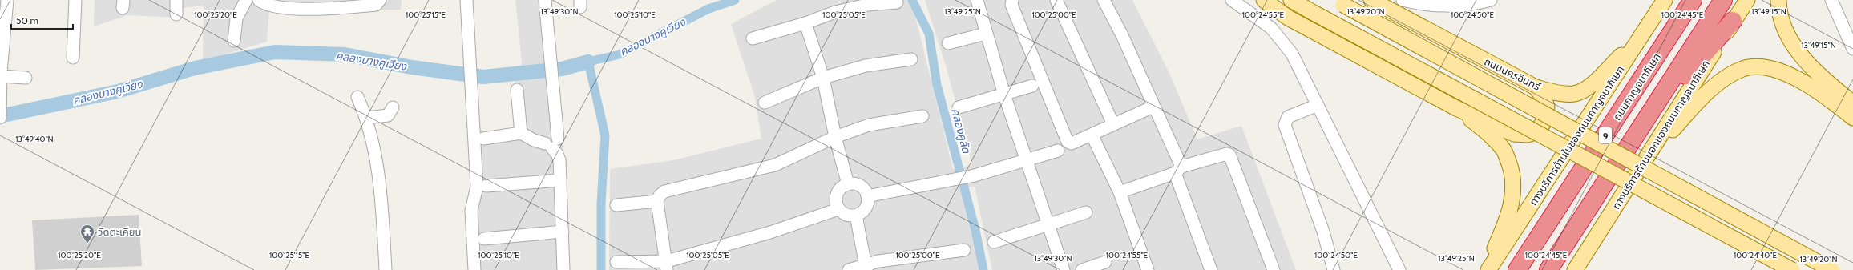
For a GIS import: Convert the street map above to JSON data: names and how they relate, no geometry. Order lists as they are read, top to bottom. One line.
{"streets":{"highway":["ถนนกาญจนาภิเษก","9"],"main road":["ถนนนครอินทร์","ทางบริการด้านนอกของถนนกาญจนาภิเษก","ทางบริการด้านในของถนนกาญจนาภิเษก"]},"crossings":[["ถนนนครอินทร์","ทางบริการด้านในของถนนกาญจนาภิเษก"]],"water":["คลองบางคูเวียง","คลองคูลัด"],"places":{"temple":["วัดตะเคียน"]},"scale_bar":"50 m","coordinates":["13°49'15\"N","13°49'30\"N","13°49'25\"N","13°49'20\"N","100°25'20\"E","100°25'15\"E","100°25'10\"E","100°25'05\"E","100°25'00\"E","100°24'55\"E","100°24'50\"E","100°24'45\"E","13°49'40\"N","100°24'40\"E"]}
